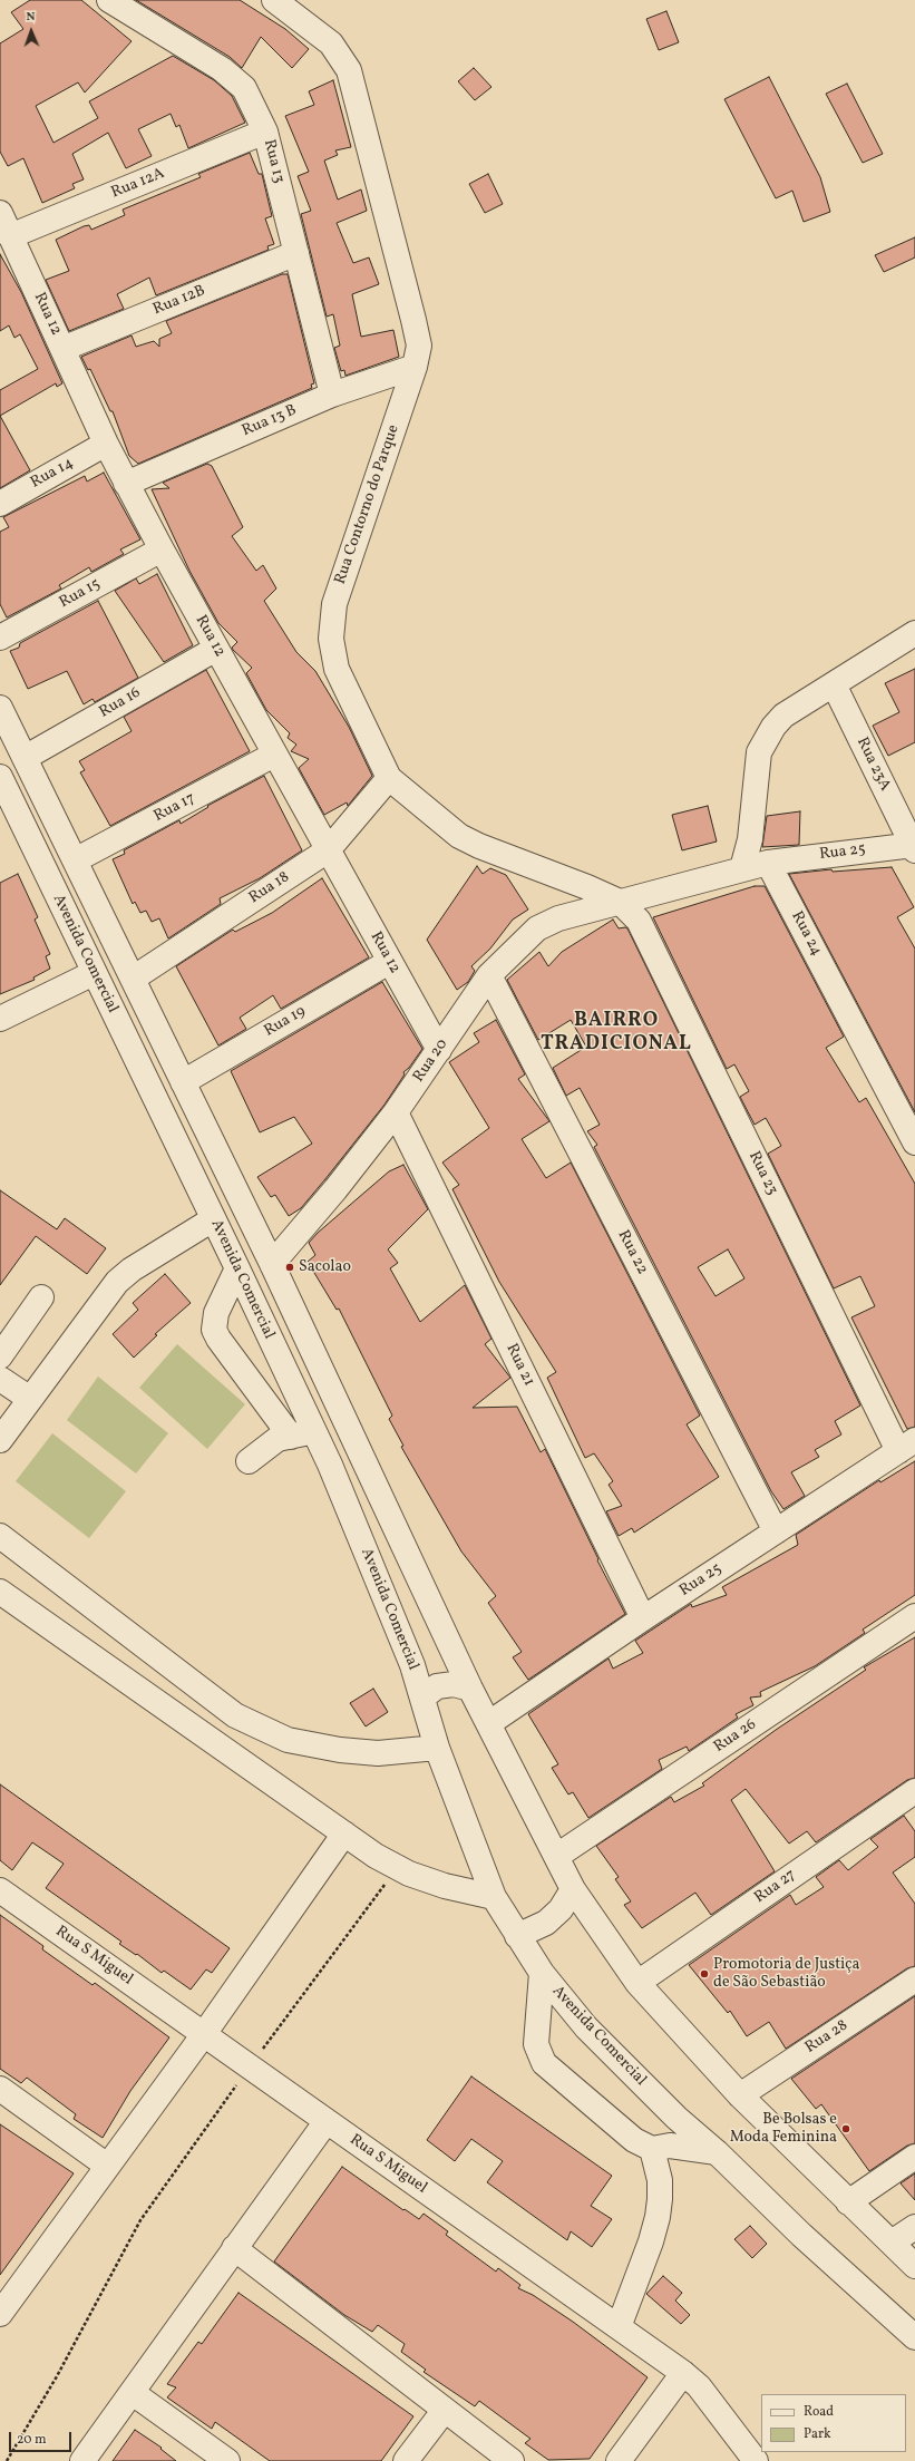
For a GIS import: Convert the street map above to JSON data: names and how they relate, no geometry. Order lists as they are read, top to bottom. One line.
{"streets":{"street":["Rua 13","Rua 12A","Rua 12B","Rua 12","Rua 13 B","Rua 14","Rua Contorno do Parque","Rua 15","Rua 16","Rua 23A","Rua 17","Rua 25","Rua 18","Rua 24","Avenida Comercial","Rua 19","Rua 20","Rua 23","Rua 22","Rua 21","Rua 26","Rua 27","Rua S Miguel","Rua 28"]},"crossings":[["Rua 13","Rua 12A"],["Rua 13","Rua 12B"],["Rua 13","Rua 13 B"],["Rua 12A","Rua 12"],["Rua 12B","Rua 12"],["Rua 12","Rua 13 B"],["Rua 12","Rua 14"],["Rua 12","Rua 15"],["Rua 12","Rua 16"],["Rua 12","Rua 17"],["Rua 12","Rua 18"],["Rua 12","Rua 19"],["Rua 12","Rua 20"],["Rua 13 B","Rua Contorno do Parque"],["Rua Contorno do Parque","Rua 18"],["Rua Contorno do Parque","Rua 20"],["Rua Contorno do Parque","Rua 23"],["Rua 16","Avenida Comercial"],["Rua 23A","Rua 25"],["Rua 17","Avenida Comercial"],["Rua 25","Rua 24"],["Rua 25","Avenida Comercial"],["Rua 25","Rua 23"],["Rua 25","Rua 22"],["Rua 25","Rua 21"],["Rua 18","Avenida Comercial"],["Avenida Comercial","Rua 19"],["Avenida Comercial","Rua 20"],["Avenida Comercial","Rua 26"],["Avenida Comercial","Rua 27"],["Avenida Comercial","Rua 28"],["Rua 20","Rua 23"],["Rua 20","Rua 22"],["Rua 20","Rua 21"]],"districts":["BAIRRO TRADICIONAL"],"places":["Sacolao","Promotoria de Justiça de São Sebastião","Be Bolsas e Moda Feminina"],"legend":["Road","Park"],"scale_bar":"20 m","north":"top"}
